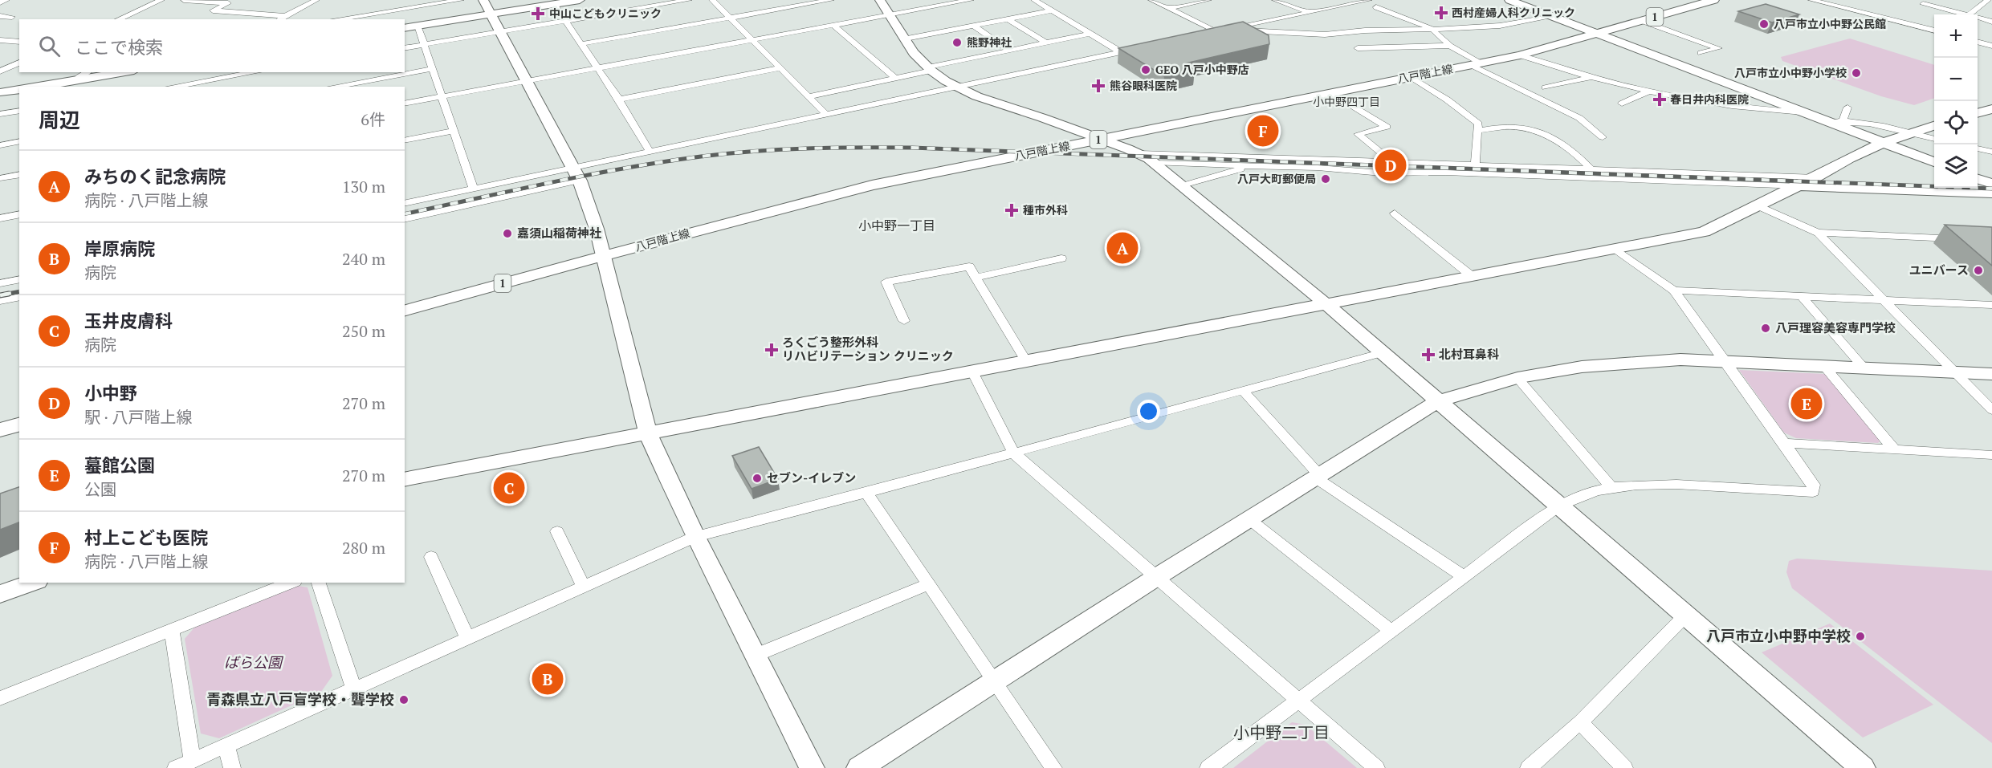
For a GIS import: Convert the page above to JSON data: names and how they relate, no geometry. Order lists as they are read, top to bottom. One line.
{"streets":{"main road":["1","八戸階上線"]},"districts":["小中野四丁目","小中野一丁目","小中野二丁目"],"parks":["ばら公園"],"places":{"health":["西村産婦人科クリニック","中山こどもクリニック","熊谷眼科医院","春日井内科医院","種市外科","ろくごう整形外科 リハビリテーション クリニック","北村耳鼻科"],"other":["八戸市立小中野公民館","熊野神社","GEO 八戸小中野店","八戸市立小中野小学校","八戸大町郵便局","嘉須山稲荷神社","ユニバース","八戸理容美容専門学校","セブン-イレブン","八戸市立小中野中学校","青森県立八戸盲学校・聾学校"]},"page":{"map_buttons":["+","−"],"search":"ここで検索","heading":["周辺","6件"],"pins":["F","D","A","E","C","B"],"list":[{"mark":"A","name":"みちのく記念病院","note":"病院 · 八戸階上線","value":"130 m"},{"mark":"B","name":"岸原病院","note":"病院","value":"240 m"},{"mark":"C","name":"玉井皮膚科","note":"病院","value":"250 m"},{"mark":"D","name":"小中野","note":"駅 · 八戸階上線","value":"270 m"},{"mark":"E","name":"蟇館公園","note":"公園","value":"270 m"},{"mark":"F","name":"村上こども医院","note":"病院 · 八戸階上線","value":"280 m"}]}}
